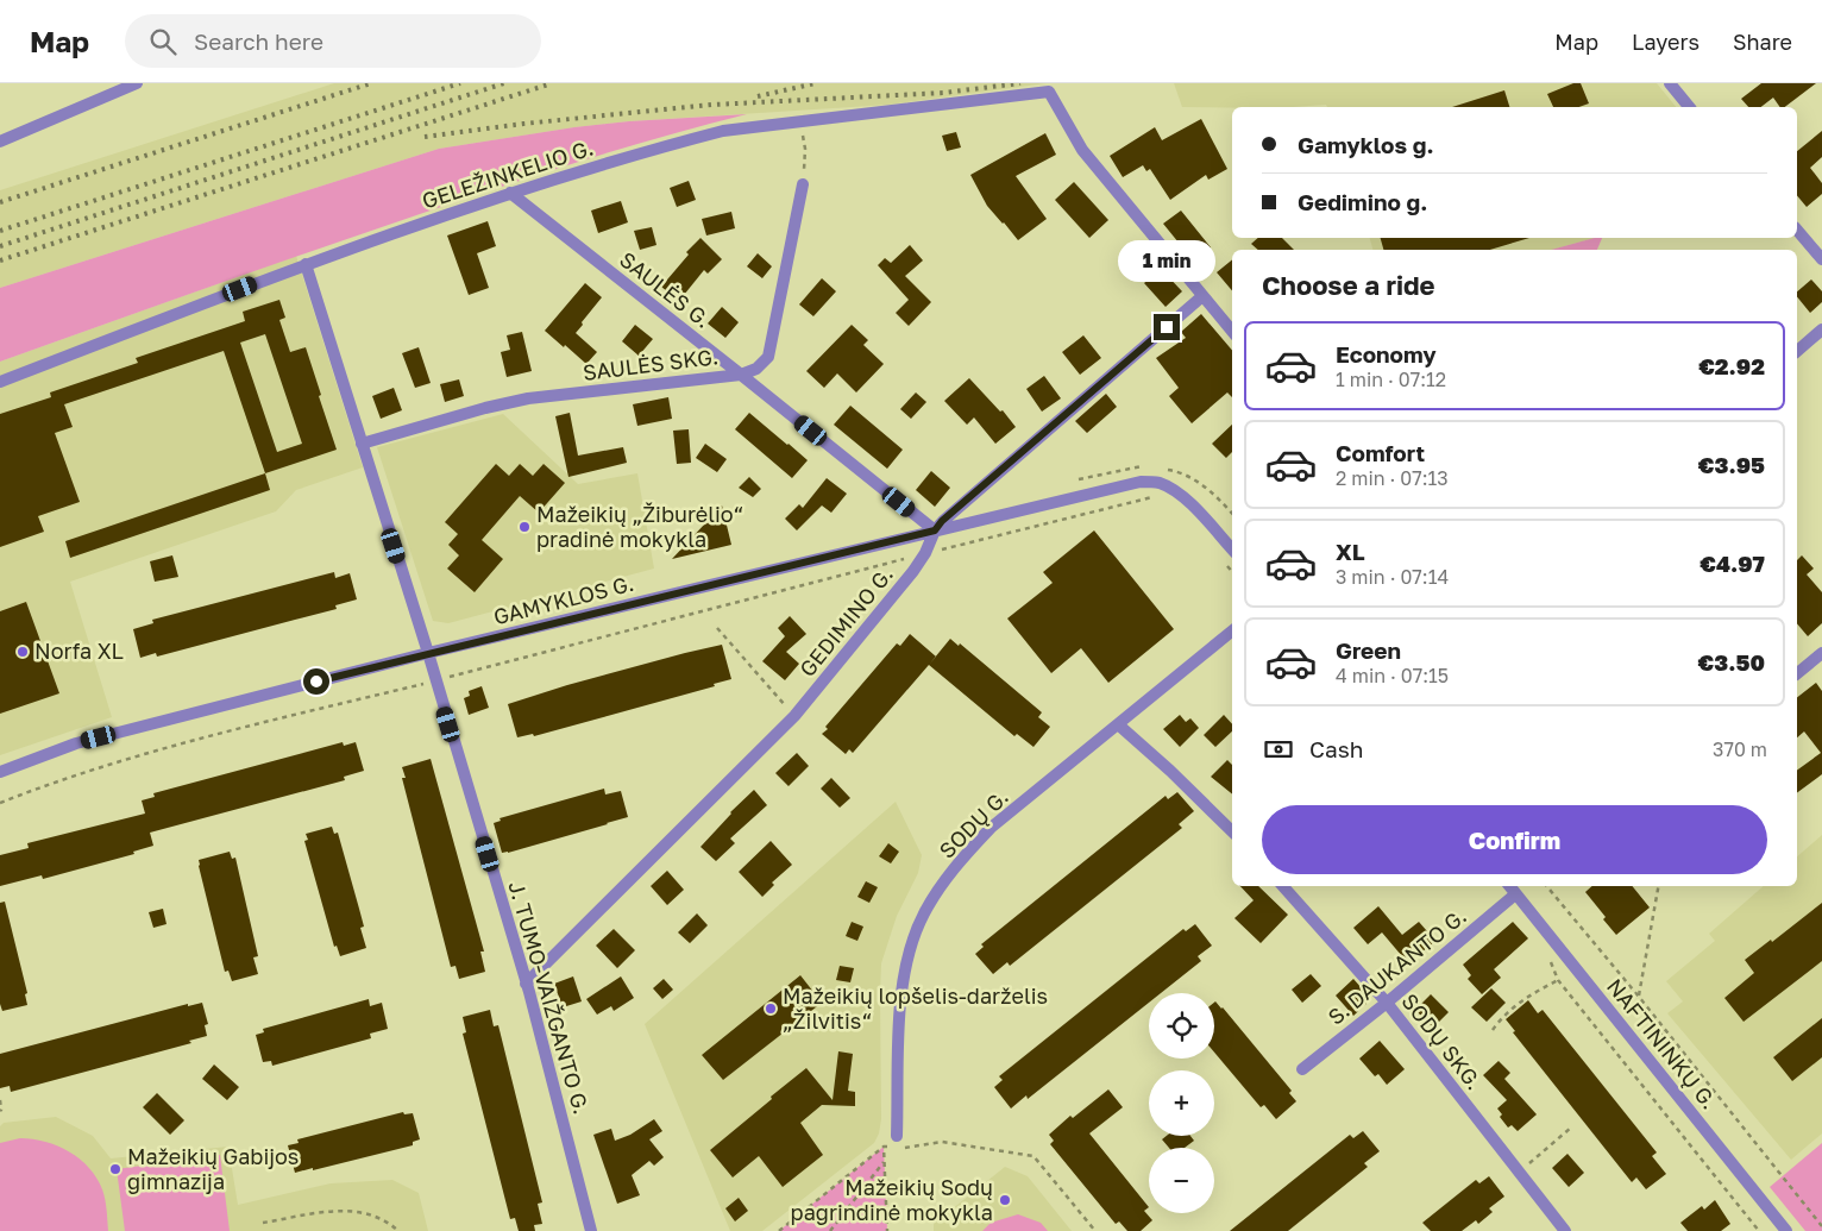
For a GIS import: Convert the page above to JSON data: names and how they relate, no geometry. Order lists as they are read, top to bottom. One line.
{"streets":{"street":["GELEŽINKELIO G.","SAULĖS G.","SAULĖS SKG.","GAMYKLOS G.","GEDIMINO G.","SODŲ G.","S. DAUKANTO G.","J. TUMO-VAIŽGANTO G.","SODŲ SKG.","NAFTININKŲ G."]},"crossings":[["GELEŽINKELIO G.","SAULĖS G."],["GELEŽINKELIO G.","GEDIMINO G."],["GELEŽINKELIO G.","J. TUMO-VAIŽGANTO G."],["SAULĖS G.","SAULĖS SKG."],["SAULĖS G.","GAMYKLOS G."],["SAULĖS G.","GEDIMINO G."],["SAULĖS SKG.","J. TUMO-VAIŽGANTO G."],["GAMYKLOS G.","GEDIMINO G."],["GAMYKLOS G.","J. TUMO-VAIŽGANTO G."],["GEDIMINO G.","J. TUMO-VAIŽGANTO G."],["S. DAUKANTO G.","SODŲ SKG."],["S. DAUKANTO G.","NAFTININKŲ G."]],"places":["Mažeikių „Žiburėlio“ pradinė mokykla","Norfa XL","Mažeikių lopšelis-darželis „Žilvitis“","Mažeikių Gabijos gimnazija","Mažeikių Sodų pagrindinė mokykla"],"page":{"header":"Map","search":"Search here","nav":["Map","Layers","Share"],"banner":["Gamyklos g.","Gedimino g."],"bubble":"1 min","heading":"Choose a ride","list":[{"name":"Economy","note":"1 min · 07:12","value":"€2.92"},{"name":"Comfort","note":"2 min · 07:13","value":"€3.95"},{"name":"XL","note":"3 min · 07:14","value":"€4.97"},{"name":"Green","note":"4 min · 07:15","value":"€3.50"}],"pay":["Cash","370 m"],"buttons":"Confirm","map_buttons":["+","−"]}}
